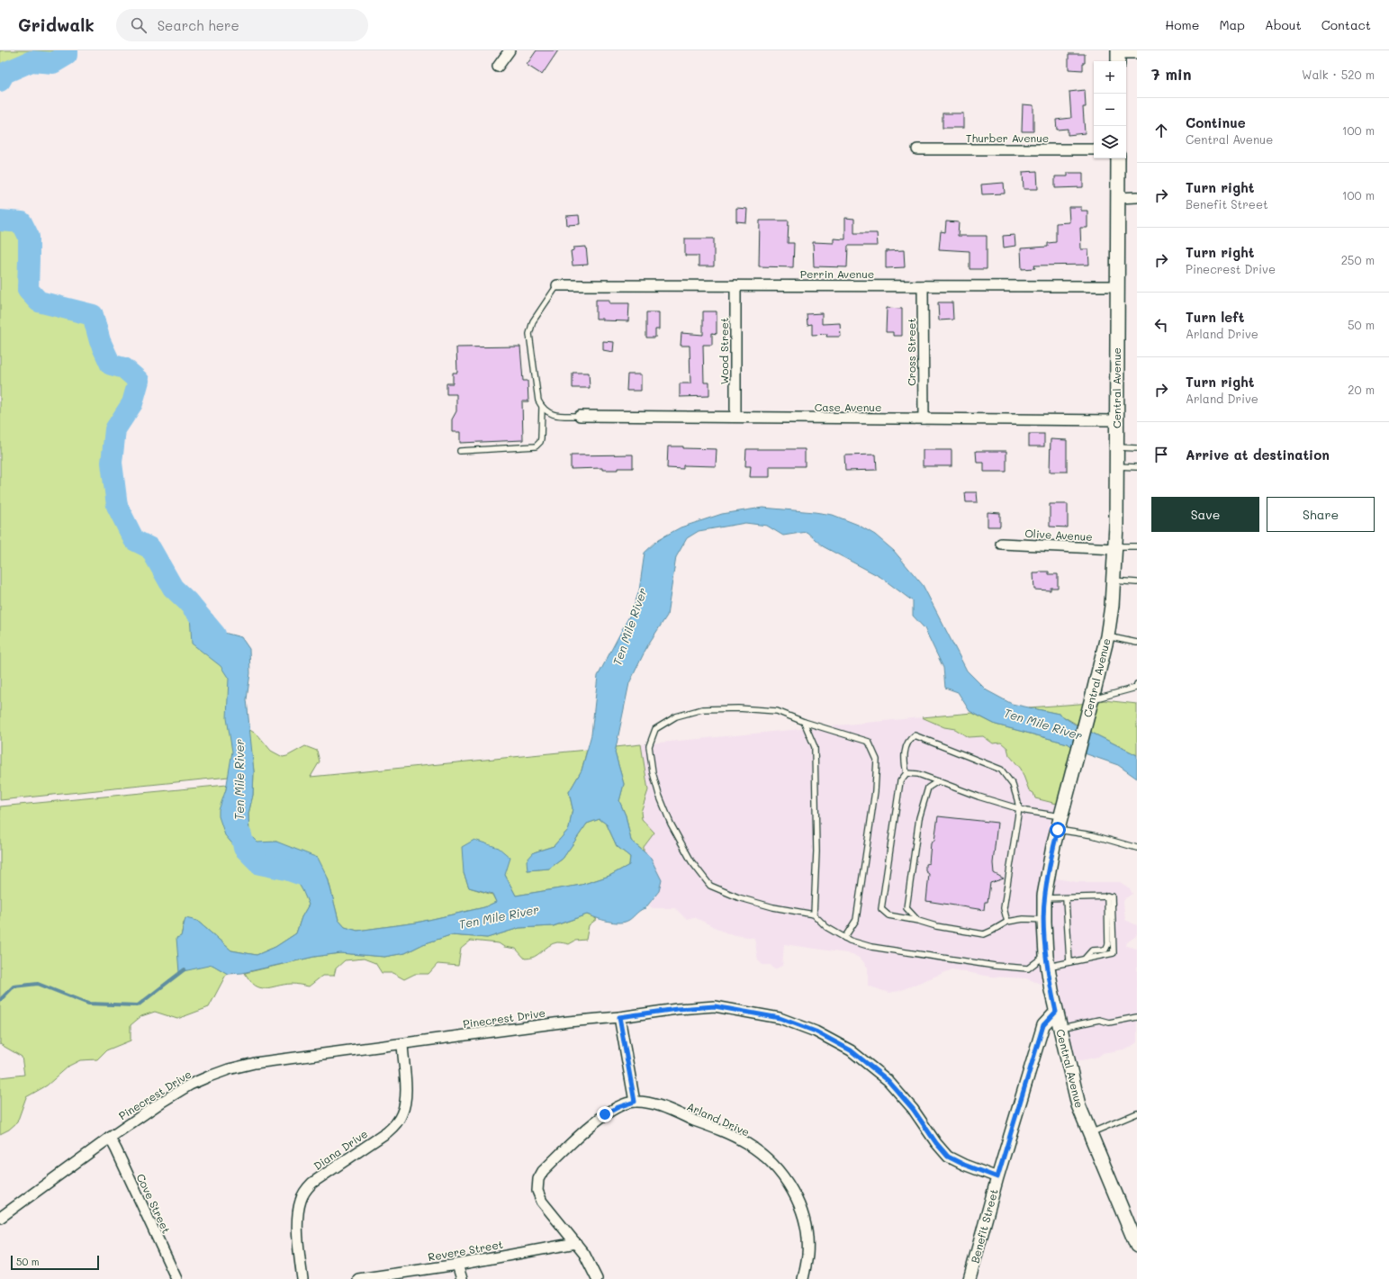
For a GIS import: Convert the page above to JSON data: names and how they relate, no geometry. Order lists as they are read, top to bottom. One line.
{"streets":{"main road":["Central Avenue"],"street":["Thurber Avenue","Perrin Avenue","Wood Street","Cross Street","Case Avenue","Olive Avenue","Pinecrest Drive","Arland Drive","Diana Drive","Cove Street","Benefit Street","Revere Street"]},"crossings":[["Perrin Avenue","Wood Street"],["Perrin Avenue","Cross Street"],["Perrin Avenue","Central Avenue"],["Wood Street","Case Avenue"],["Cross Street","Case Avenue"],["Central Avenue","Case Avenue"],["Central Avenue","Olive Avenue"],["Central Avenue","Benefit Street"],["Pinecrest Drive","Diana Drive"],["Pinecrest Drive","Cove Street"],["Pinecrest Drive","Benefit Street"],["Arland Drive","Revere Street"]],"water":["Ten Mile River"],"scale_bar":"50 m","page":{"header":"Gridwalk","search":"Search here","nav":["Home","Map","About","Contact"],"heading":["7 min","Walk · 520 m"],"map_buttons":["+","−"],"list":[["Continue","Central Avenue","100 m"],["Turn right","Benefit Street","100 m"],["Turn right","Pinecrest Drive","250 m"],["Turn left","Arland Drive","50 m"],["Turn right","Arland Drive","20 m"],"Arrive at destination"],"buttons":["Save","Share"],"scale":"50 m"}}
